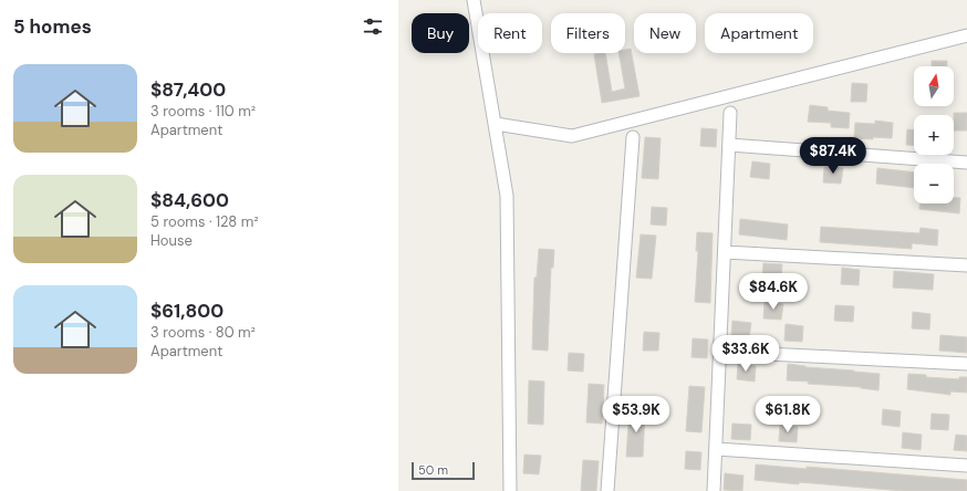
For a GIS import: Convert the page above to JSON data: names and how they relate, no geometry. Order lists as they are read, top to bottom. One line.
{"scale_bar":"50 m","north":"top","page":{"heading":"5 homes","chip":["Buy","Rent","Filters","New","Apartment"],"list":[{"name":"$87,400","note":"3 rooms · 110 m² · Apartment"},{"name":"$84,600","note":"5 rooms · 128 m² · House"},{"name":"$61,800","note":"3 rooms · 80 m² · Apartment"}],"map_buttons":["+","−"],"price":["$87.4K","$84.6K","$33.6K","$53.9K","$61.8K"],"scale":"50 m"}}
